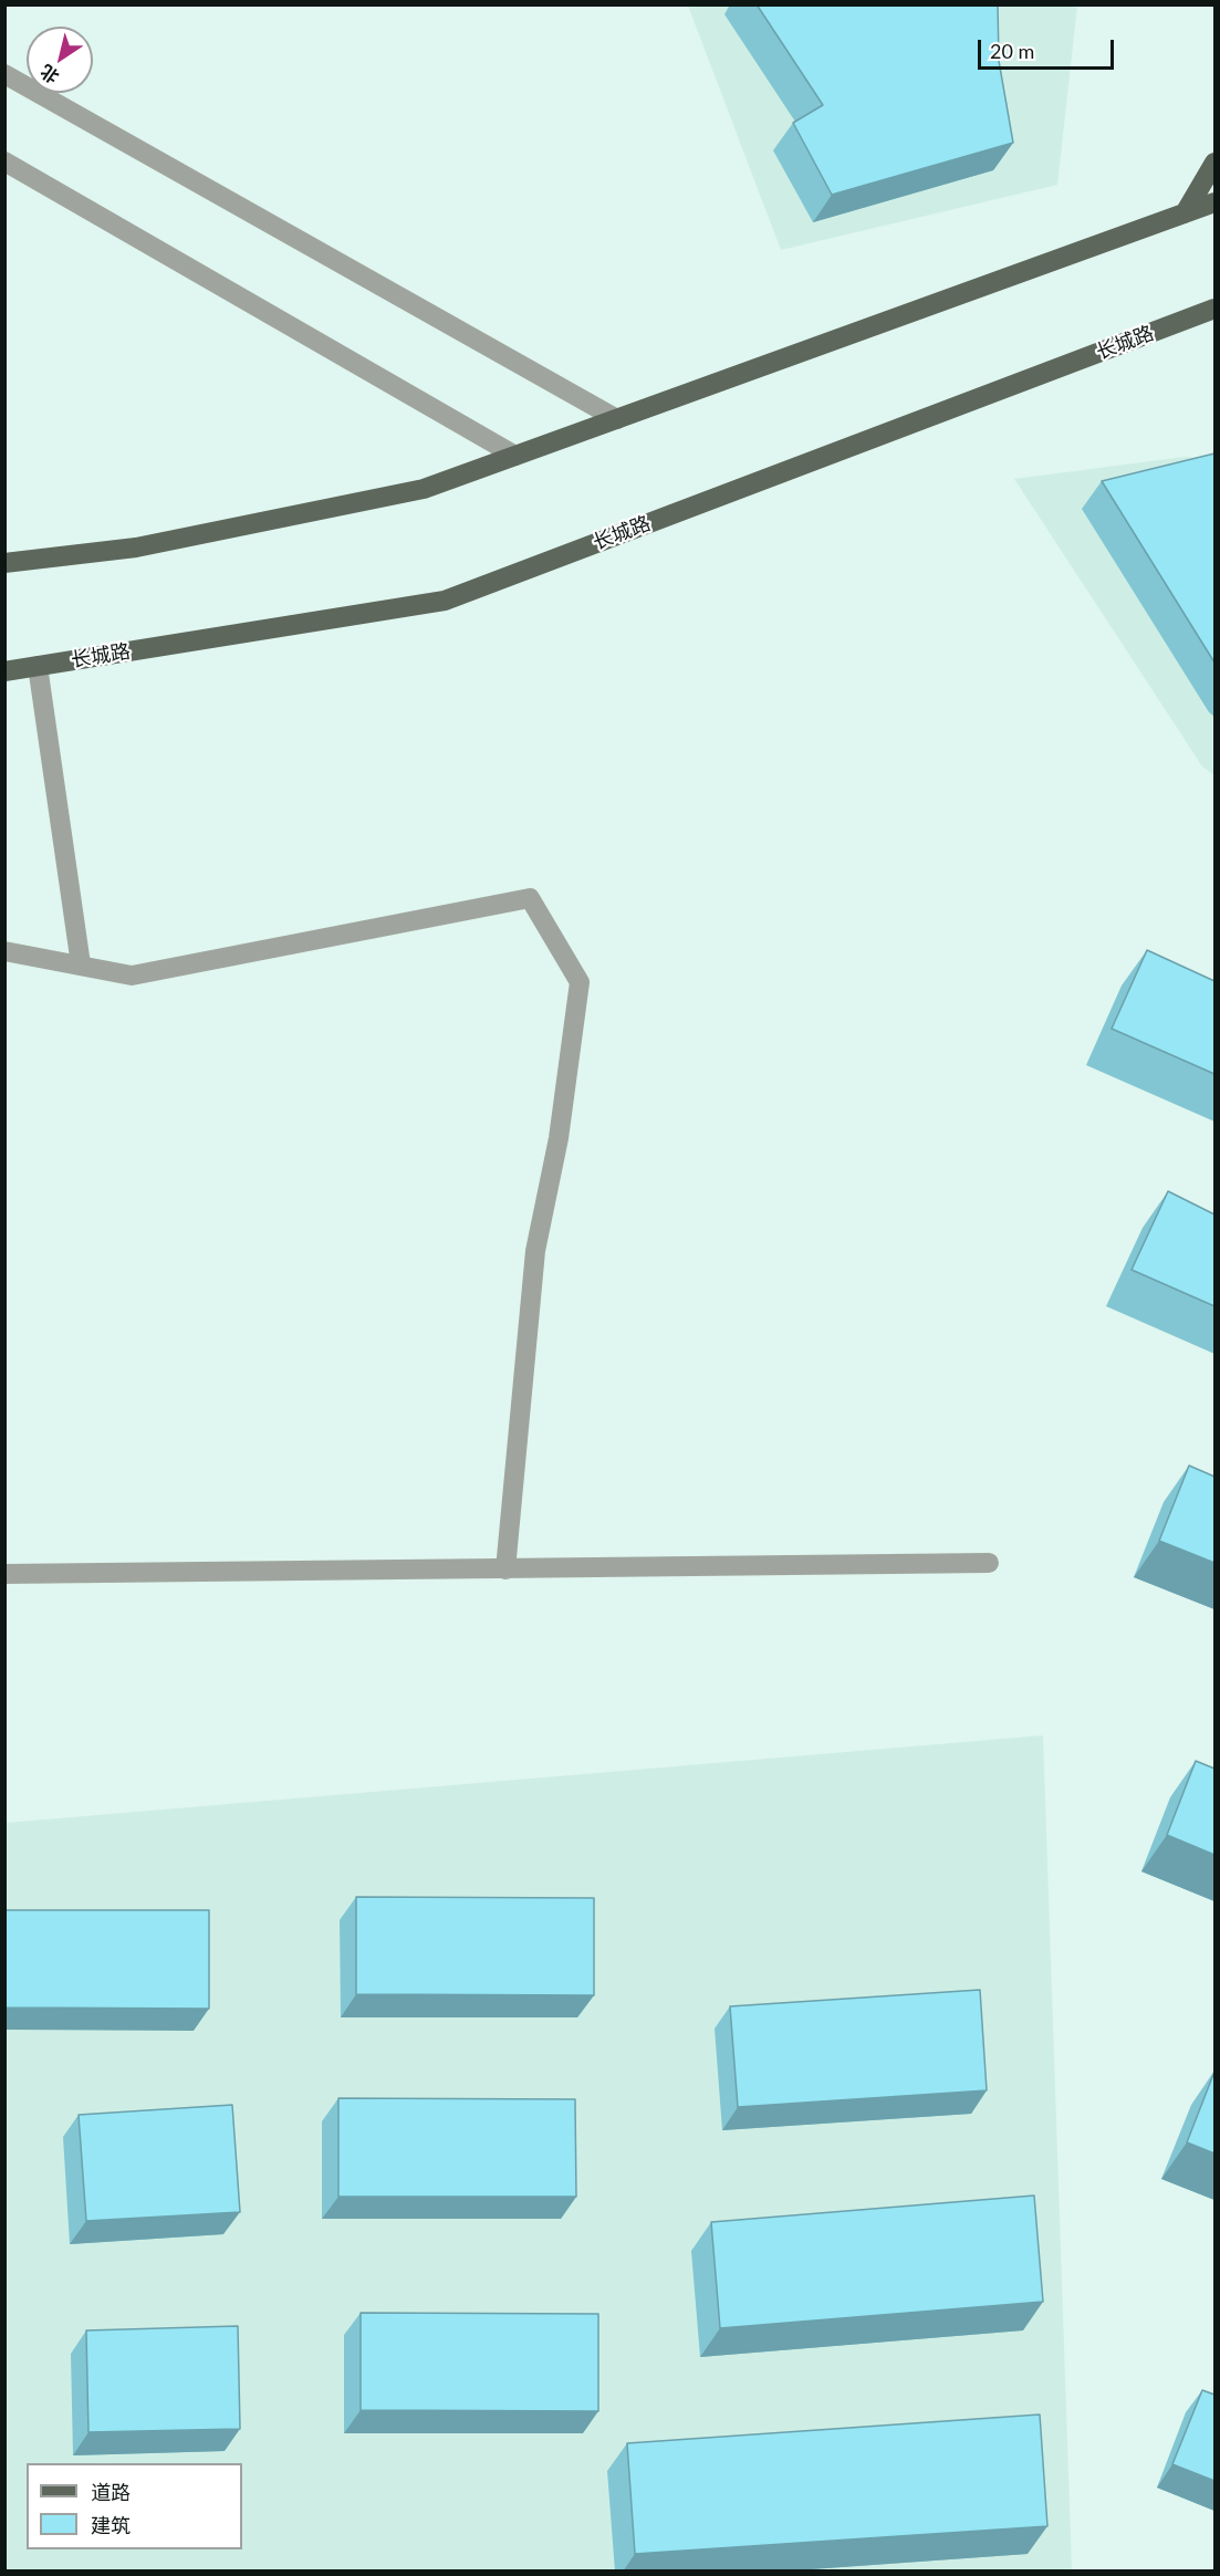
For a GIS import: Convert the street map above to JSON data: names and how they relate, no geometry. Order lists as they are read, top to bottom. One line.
{"streets":{"main road":["长城路"]},"legend":["道路","建筑"],"scale_bar":"20 m","north":"bottom left"}
